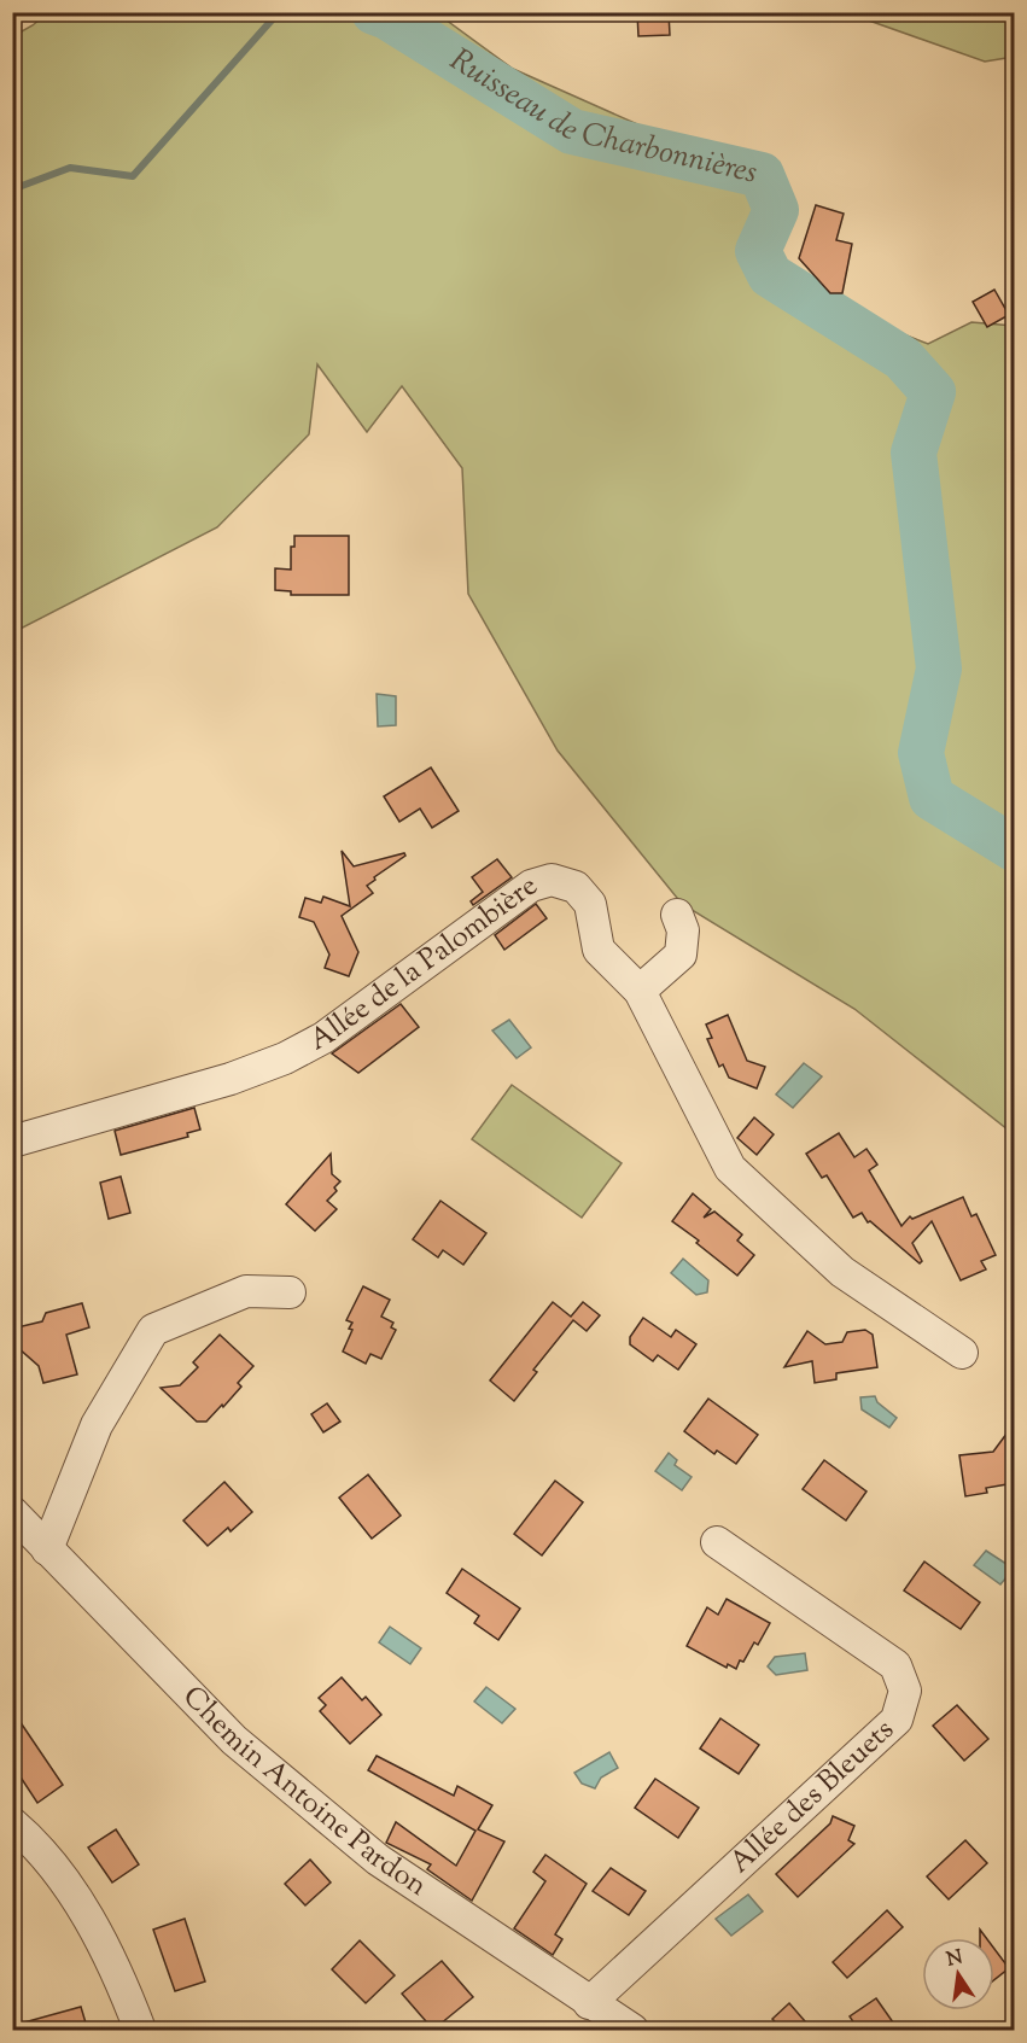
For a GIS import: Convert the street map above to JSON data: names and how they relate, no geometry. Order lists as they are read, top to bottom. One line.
{"streets":{"street":["Allée de la Palombière","Chemin Antoine Pardon","Allée des Bleuets"]},"crossings":[["Chemin Antoine Pardon","Allée des Bleuets"]],"water":["Ruisseau de Charbonnières"],"north":"top"}
